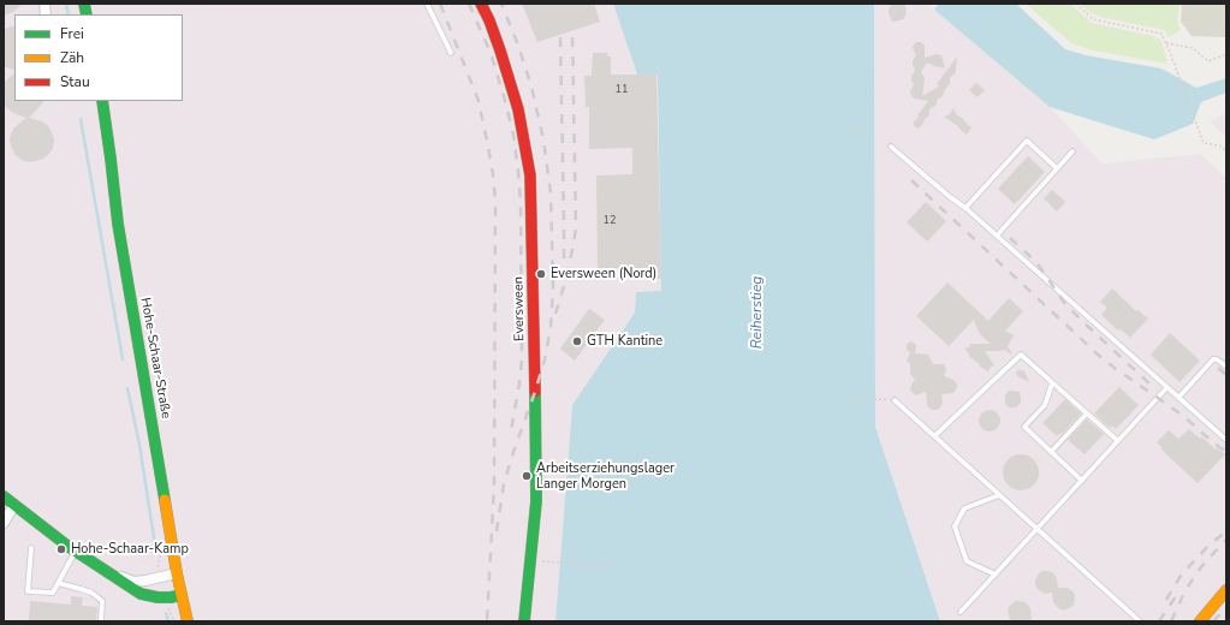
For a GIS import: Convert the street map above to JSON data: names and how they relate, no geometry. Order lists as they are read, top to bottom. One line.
{"streets":{"street":["Eversween","Hohe-Schaar-Straße"]},"water":["Reiherstieg"],"places":["Eversween (Nord)","GTH Kantine","Arbeitserziehungslager Langer Morgen","Hohe-Schaar-Kamp"],"house_numbers":["11","12"],"legend":["Frei","Zäh","Stau"]}
